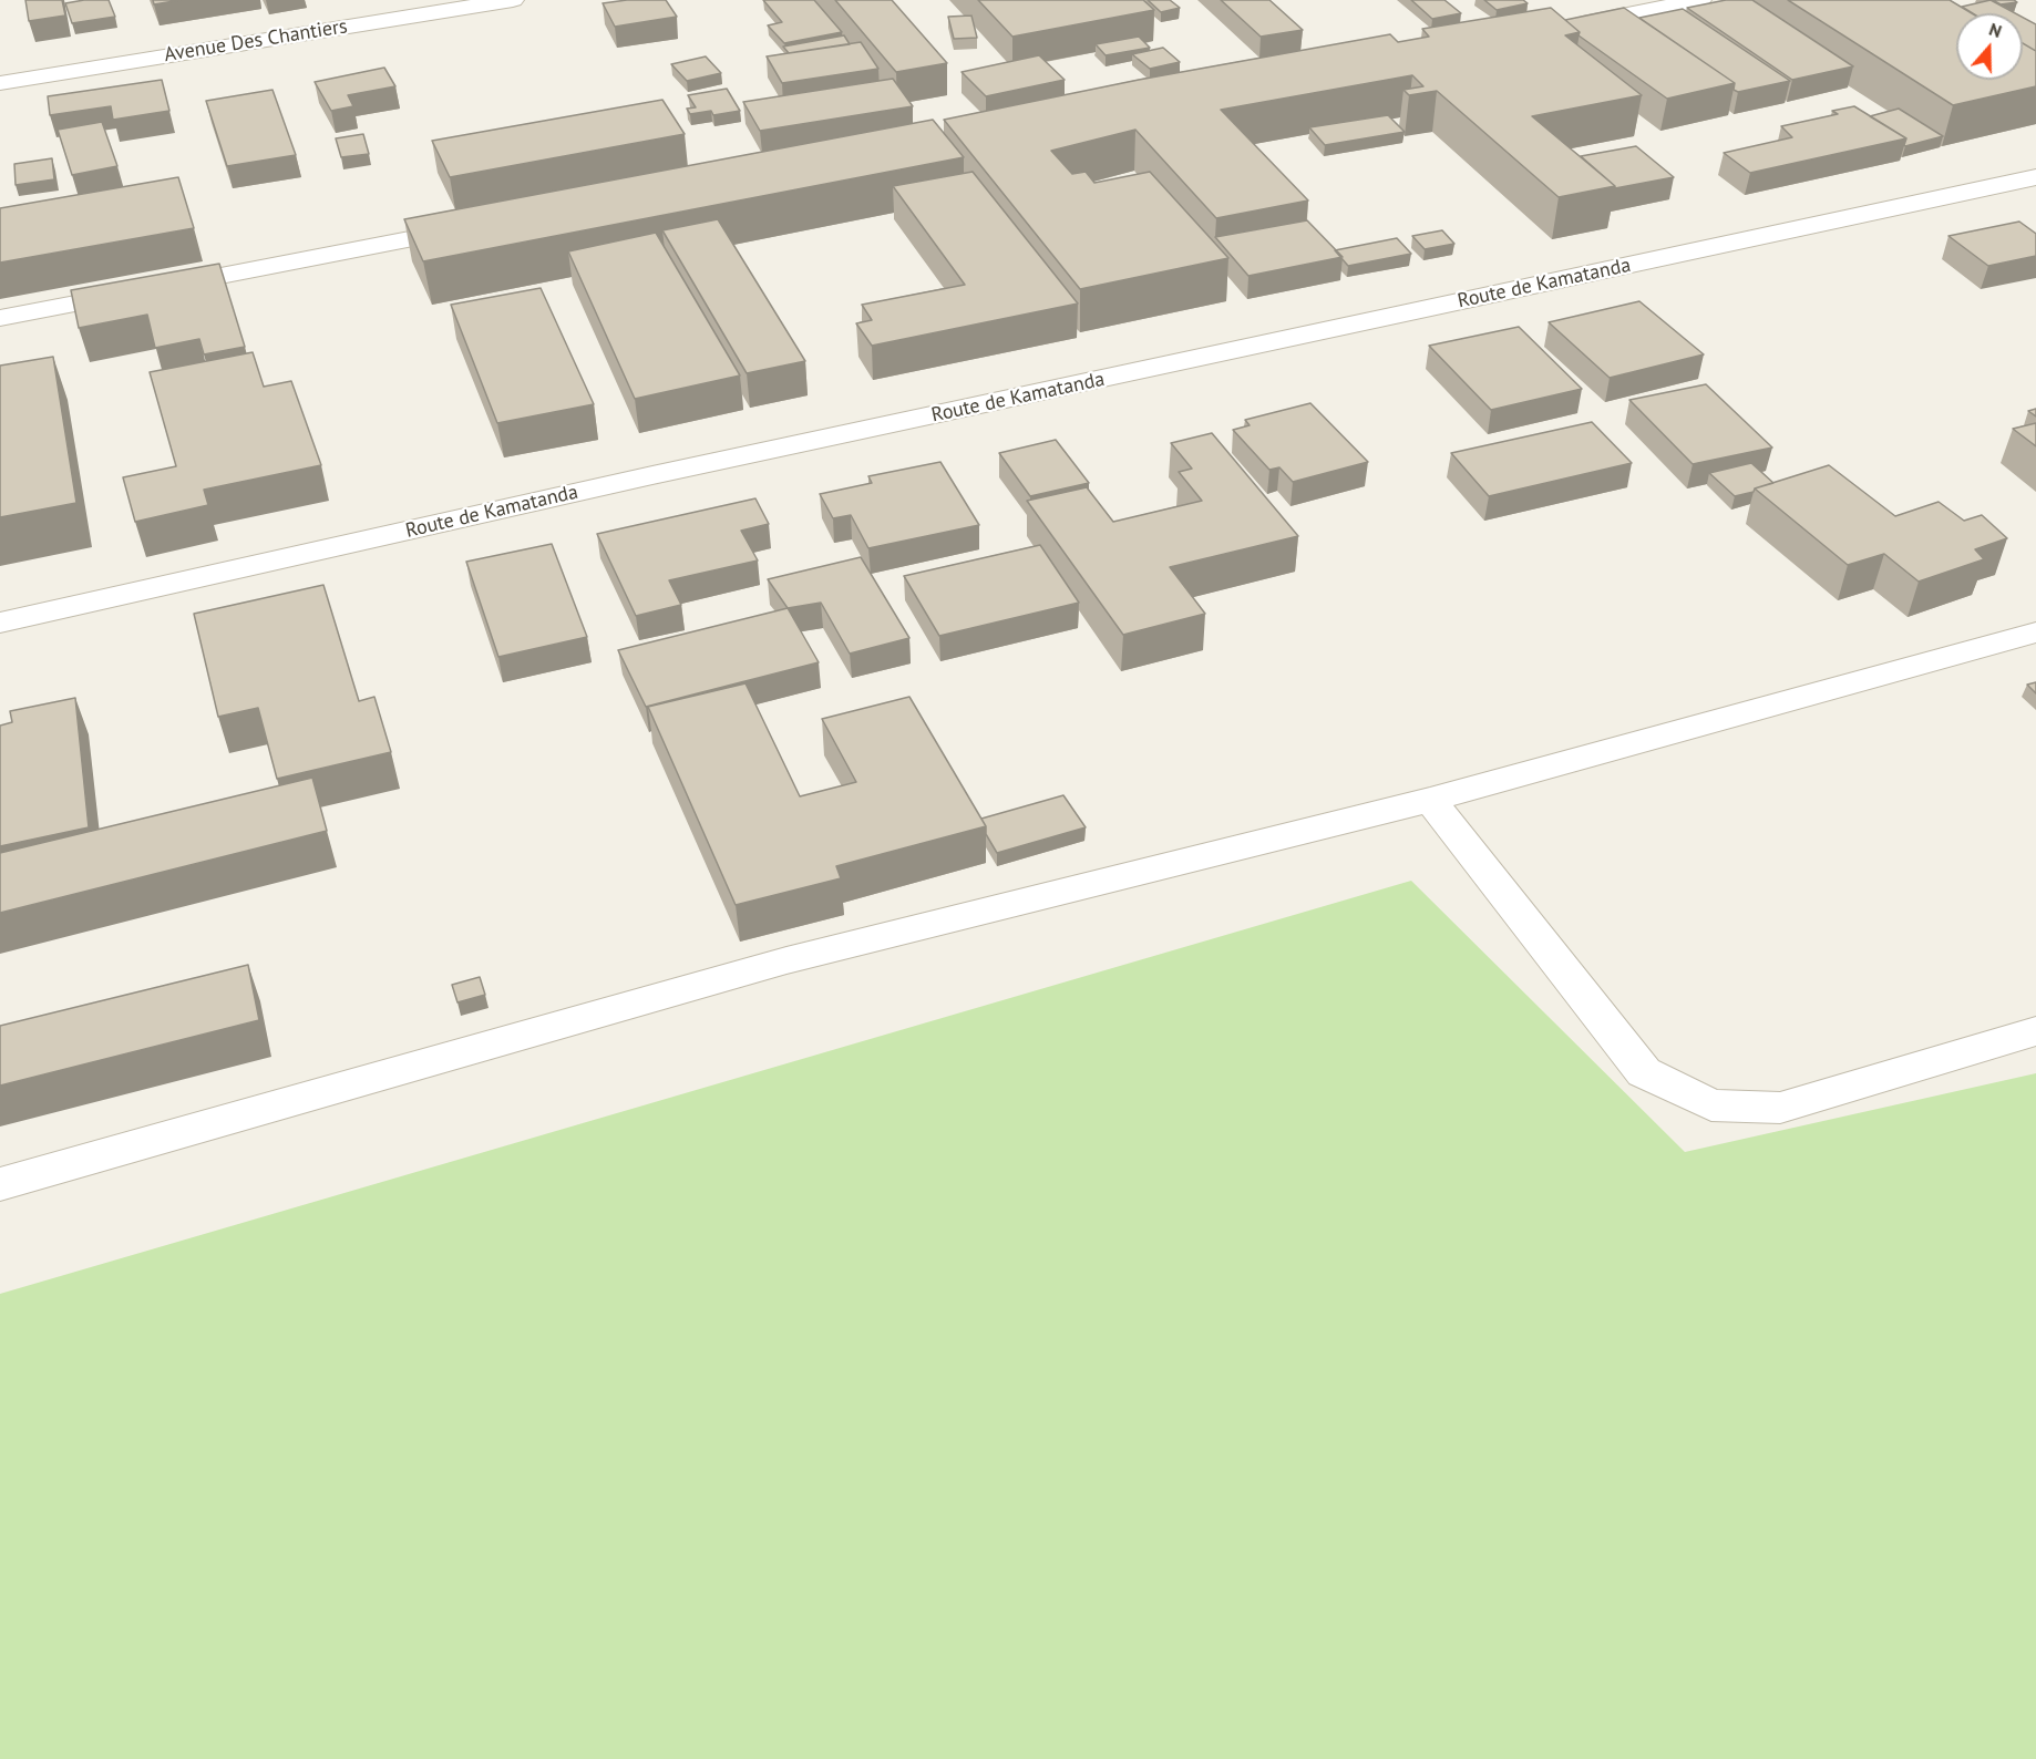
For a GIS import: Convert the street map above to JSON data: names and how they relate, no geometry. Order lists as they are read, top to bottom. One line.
{"streets":{"street":["Avenue Des Chantiers","Route de Kamatanda"]},"north":"top"}
